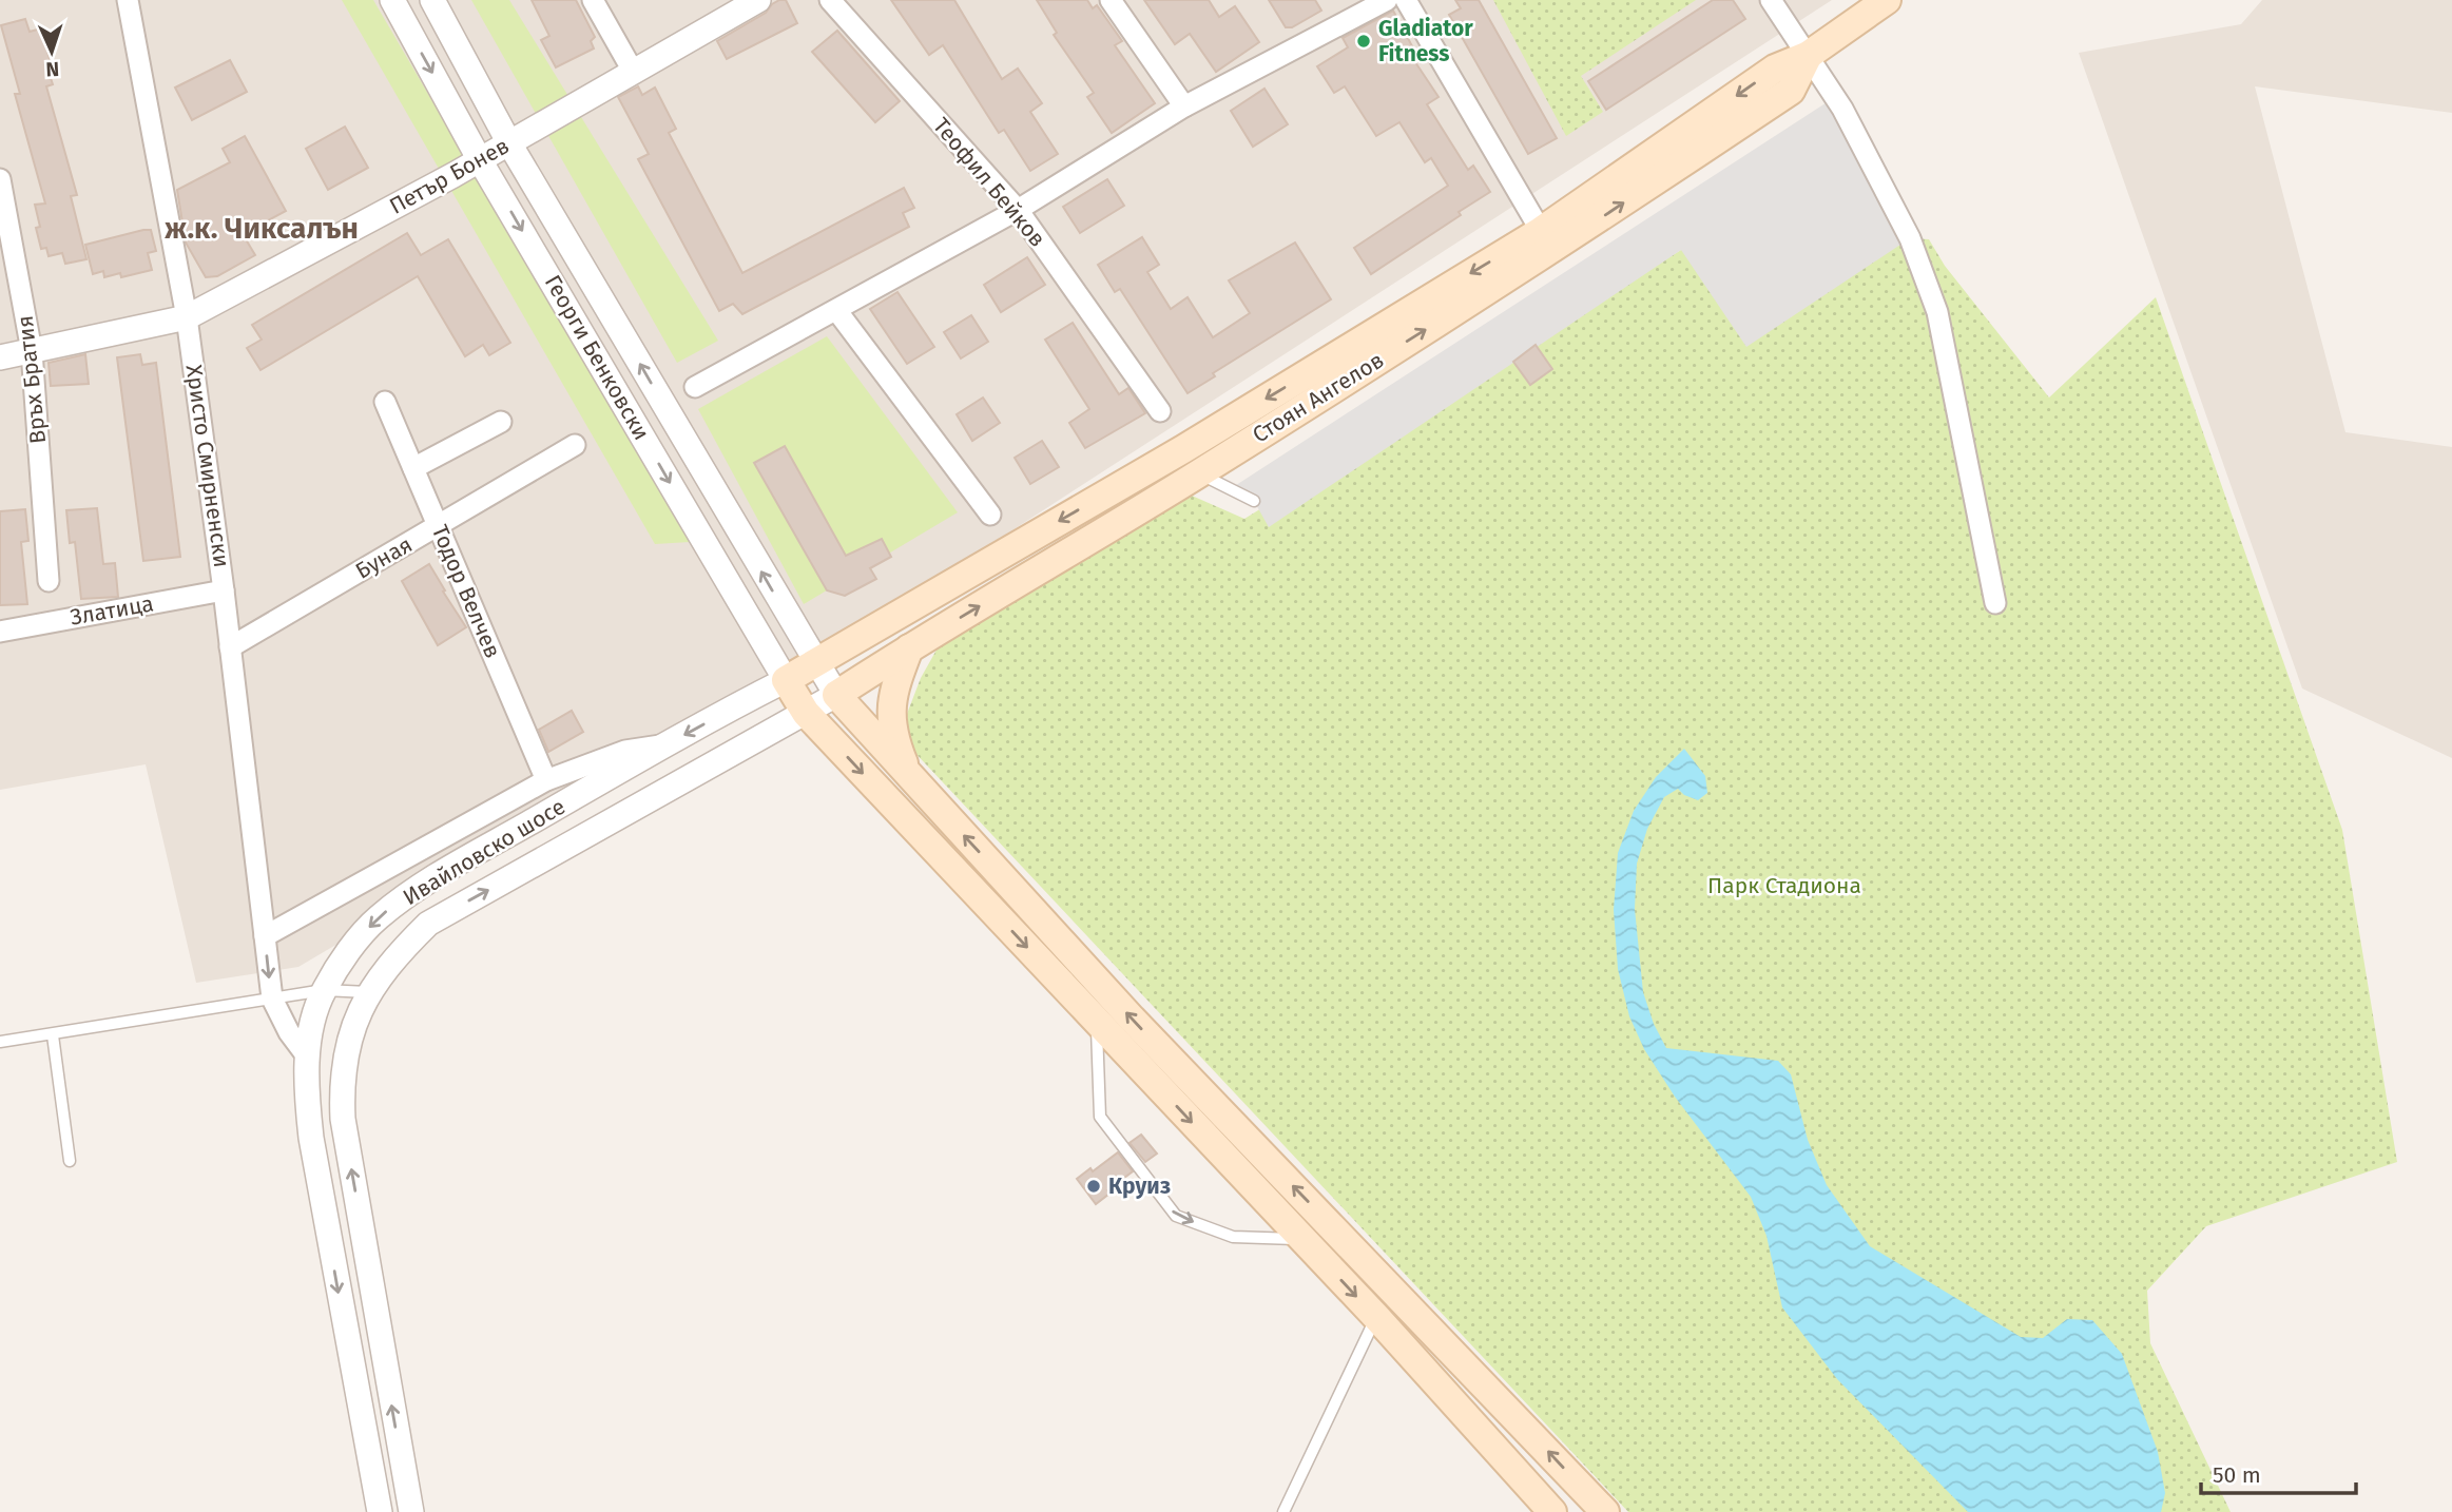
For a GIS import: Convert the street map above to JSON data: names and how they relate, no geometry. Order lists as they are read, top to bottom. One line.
{"streets":{"main road":["Георги Бенковски","Стоян Ангелов"],"street":["Петър Бонев","Теофил Бейков","Връх Братия","Христо Смирненски","Буная","Тодор Велчев","Златица","Ивайловско шосе"]},"crossings":[["Петър Бонев","Георги Бенковски"],["Петър Бонев","Връх Братия"],["Петър Бонев","Христо Смирненски"],["Георги Бенковски","Стоян Ангелов"],["Георги Бенковски","Ивайловско шосе"],["Стоян Ангелов","Ивайловско шосе"],["Христо Смирненски","Буная"],["Христо Смирненски","Златица"],["Христо Смирненски","Ивайловско шосе"],["Буная","Тодор Велчев"]],"districts":["ж.к. Чиксалън"],"parks":["Парк Стадиона"],"places":["Gladiator Fitness","Круиз"],"scale_bar":"50 m","north":"bottom"}
